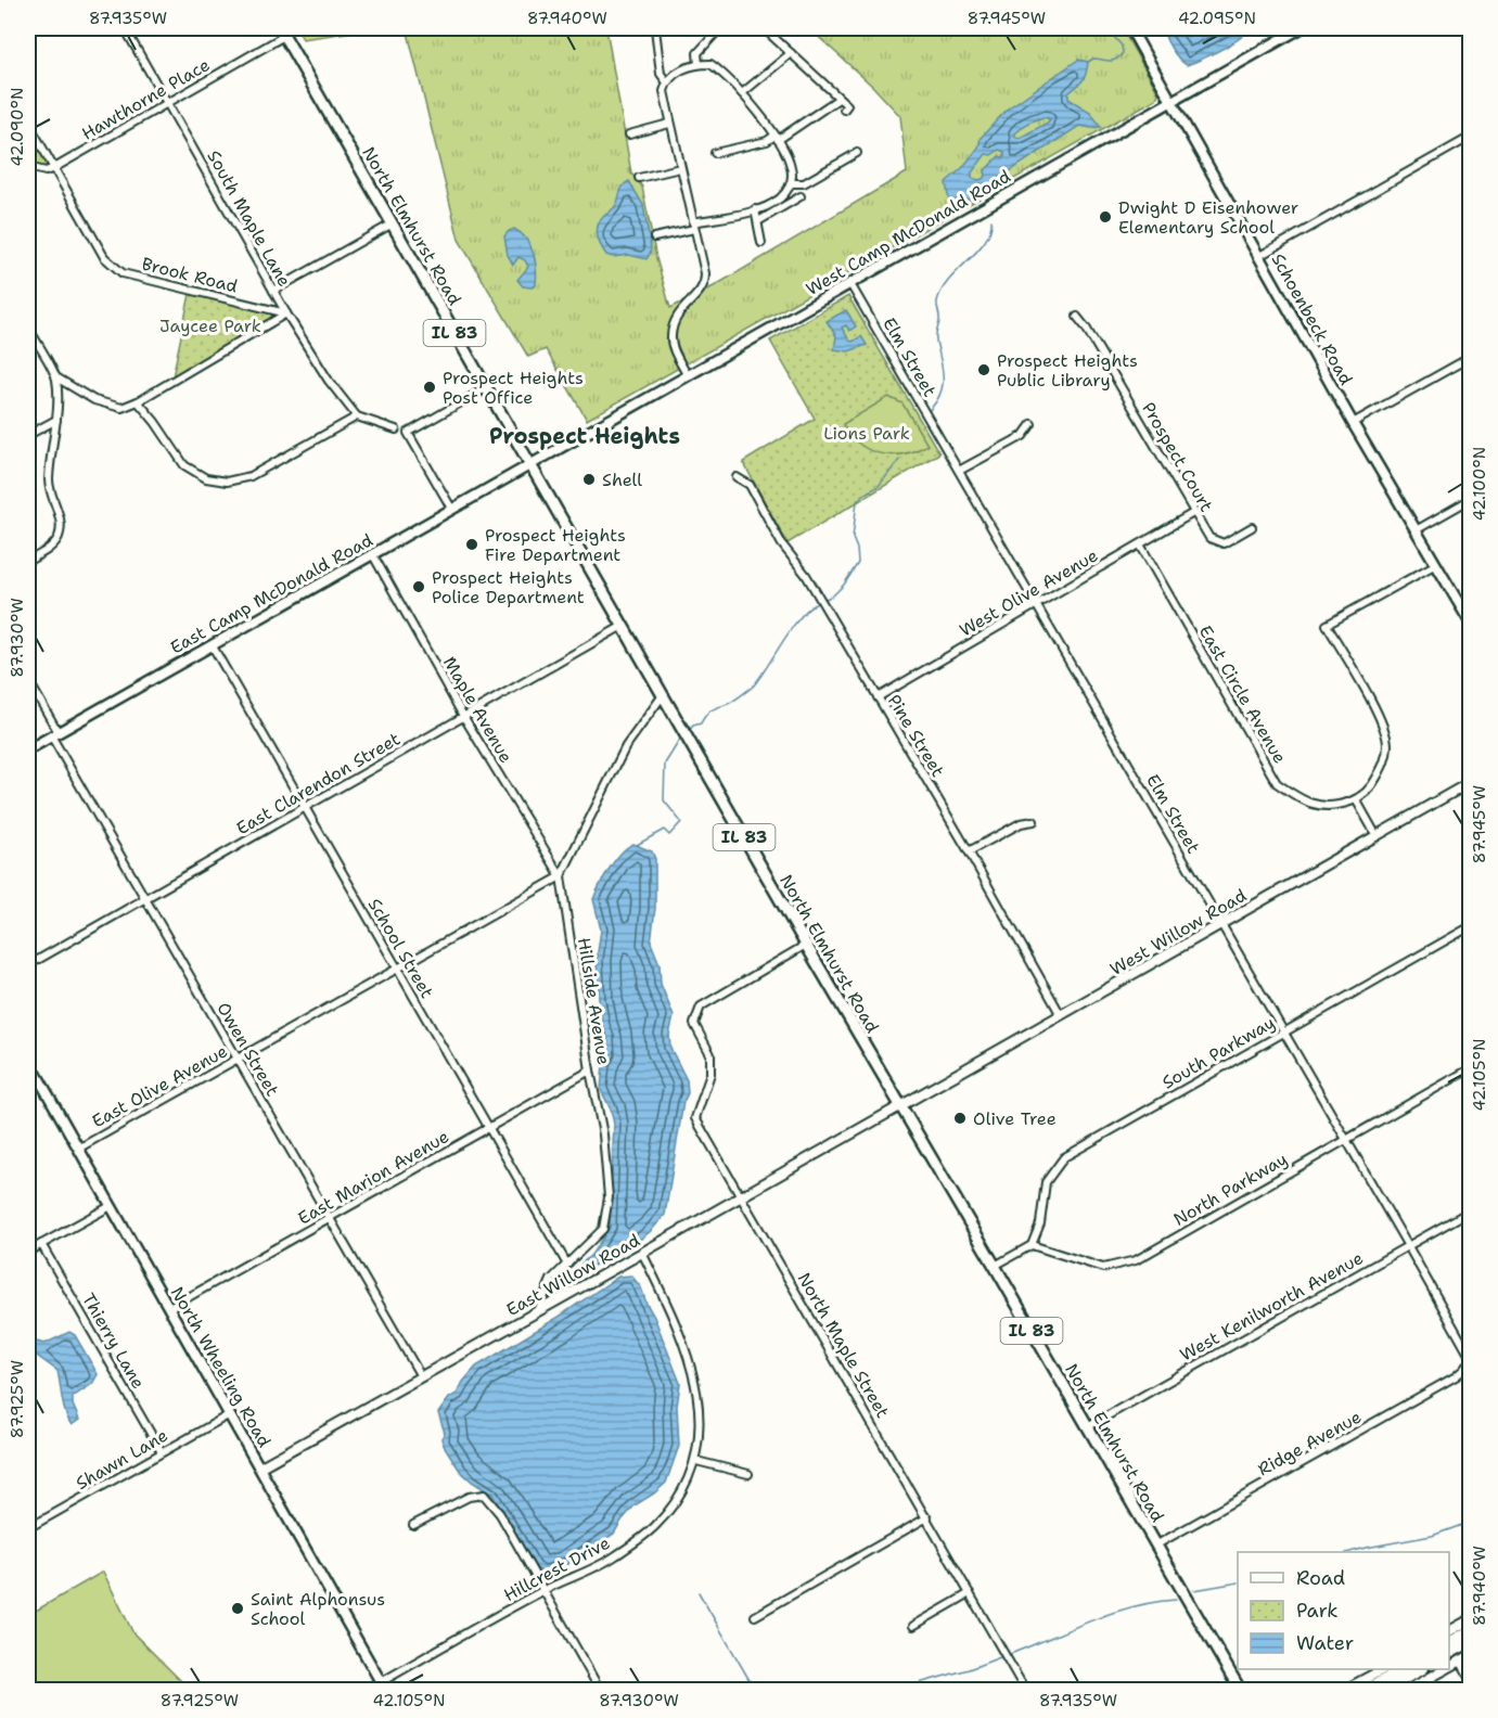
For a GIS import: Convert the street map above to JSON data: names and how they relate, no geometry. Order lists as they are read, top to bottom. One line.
{"streets":{"main road":["North Elmhurst Road","West Camp McDonald Road","Schoenbeck Road","IL 83","East Camp McDonald Road","North Wheeling Road"],"street":["Hawthorne Place","South Maple Lane","Brook Road","Elm Street","Prospect Court","West Olive Avenue","East Circle Avenue","Maple Avenue","Pine Street","East Clarendon Street","West Willow Road","School Street","Hillside Avenue","Owen Street","South Parkway","East Olive Avenue","East Marion Avenue","North Parkway","East Willow Road","West Kenilworth Avenue","Thierry Lane","North Maple Street","Ridge Avenue","Shawn Lane","Hillcrest Drive"]},"crossings":[["Hawthorne Place","South Maple Lane"],["Hawthorne Place","North Elmhurst Road"],["Hawthorne Place","Brook Road"],["South Maple Lane","Brook Road"],["North Elmhurst Road","West Camp McDonald Road"],["North Elmhurst Road","East Camp McDonald Road"],["North Elmhurst Road","East Clarendon Street"],["North Elmhurst Road","West Willow Road"],["North Elmhurst Road","East Willow Road"],["North Elmhurst Road","West Kenilworth Avenue"],["North Elmhurst Road","North Maple Street"],["North Elmhurst Road","Ridge Avenue"],["West Camp McDonald Road","Schoenbeck Road"],["West Camp McDonald Road","Elm Street"],["West Camp McDonald Road","East Camp McDonald Road"],["Elm Street","West Olive Avenue"],["Elm Street","West Willow Road"],["Elm Street","South Parkway"],["Elm Street","North Parkway"],["Elm Street","West Kenilworth Avenue"],["Elm Street","Ridge Avenue"],["Prospect Court","West Olive Avenue"],["West Olive Avenue","East Circle Avenue"],["West Olive Avenue","Pine Street"],["East Camp McDonald Road","Maple Avenue"],["East Camp McDonald Road","School Street"],["East Camp McDonald Road","Owen Street"],["Maple Avenue","East Clarendon Street"],["Maple Avenue","Hillside Avenue"],["Maple Avenue","East Olive Avenue"],["Pine Street","West Willow Road"],["East Clarendon Street","School Street"],["East Clarendon Street","Owen Street"],["West Willow Road","East Willow Road"],["School Street","Hillside Avenue"],["School Street","East Olive Avenue"],["School Street","East Marion Avenue"],["Hillside Avenue","East Olive Avenue"],["Hillside Avenue","East Marion Avenue"],["Hillside Avenue","East Willow Road"],["Owen Street","East Olive Avenue"],["Owen Street","East Marion Avenue"],["Owen Street","East Willow Road"],["South Parkway","North Parkway"],["East Olive Avenue","North Wheeling Road"],["East Marion Avenue","North Wheeling Road"],["East Willow Road","North Maple Street"],["East Willow Road","North Wheeling Road"],["East Willow Road","Hillcrest Drive"],["Thierry Lane","Shawn Lane"],["North Wheeling Road","Shawn Lane"],["North Wheeling Road","Hillcrest Drive"]],"districts":["Prospect Heights"],"parks":["Jaycee Park","Lions Park"],"places":["Dwight D Eisenhower Elementary School","Prospect Heights Public Library","Prospect Heights Post Office","Shell","Prospect Heights Fire Department","Prospect Heights Police Department","Olive Tree","Saint Alphonsus School"],"legend":["Road","Park","Water"],"coordinates":["87.935°W","87.940°W","87.945°W","42.095°N","42.090°N","42.100°N","87.930°W","42.105°N","87.925°W"]}
